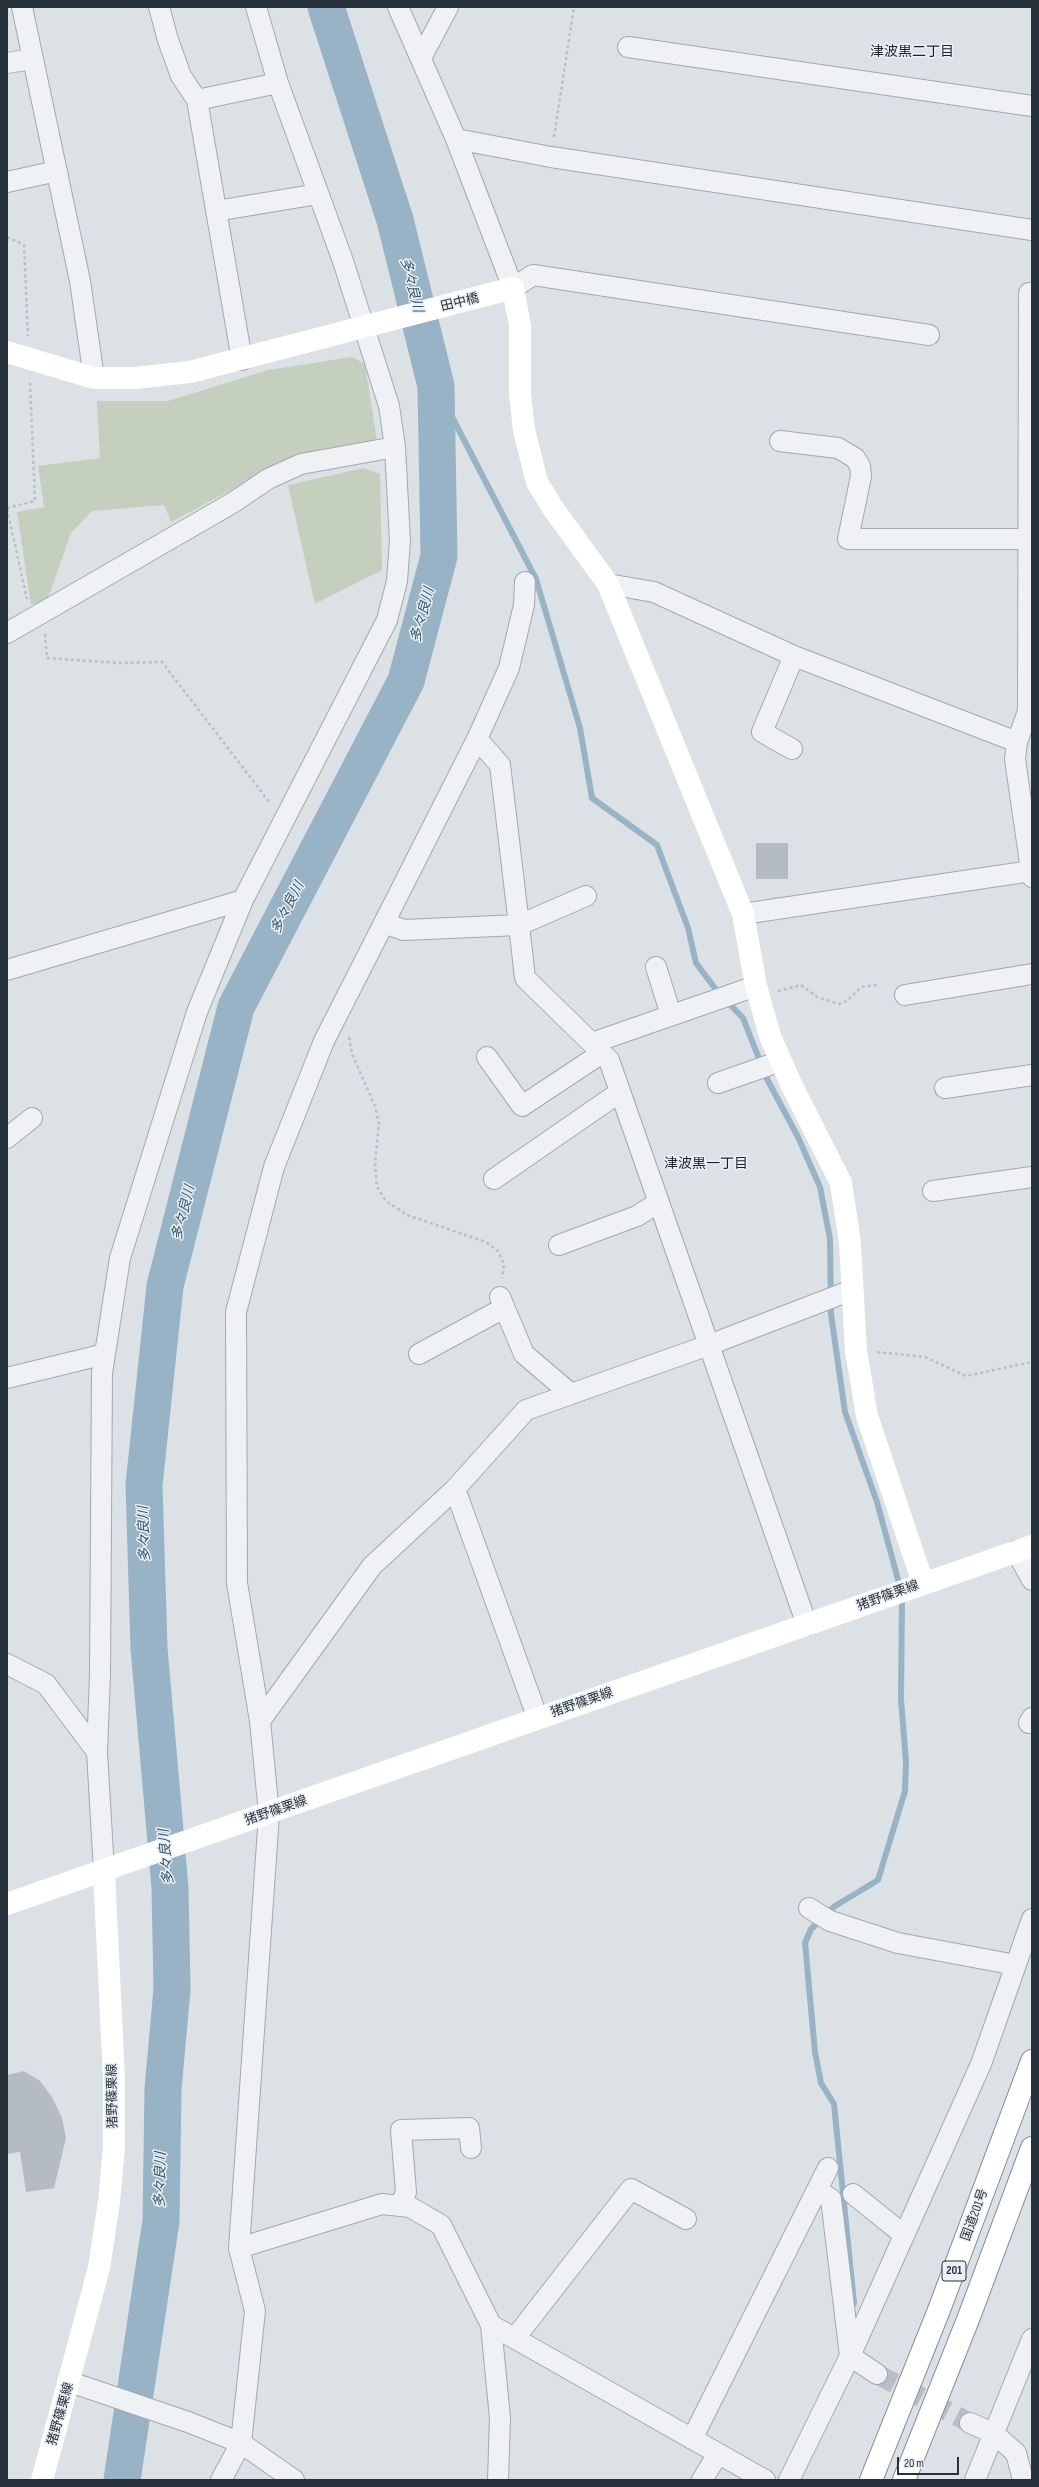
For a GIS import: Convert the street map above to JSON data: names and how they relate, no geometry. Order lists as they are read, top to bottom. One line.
{"streets":{"main road":["田中橋","猪野篠栗線","国道201号","201"]},"districts":["津波黒二丁目","津波黒一丁目"],"water":["多々良川"],"scale_bar":"20 m"}
